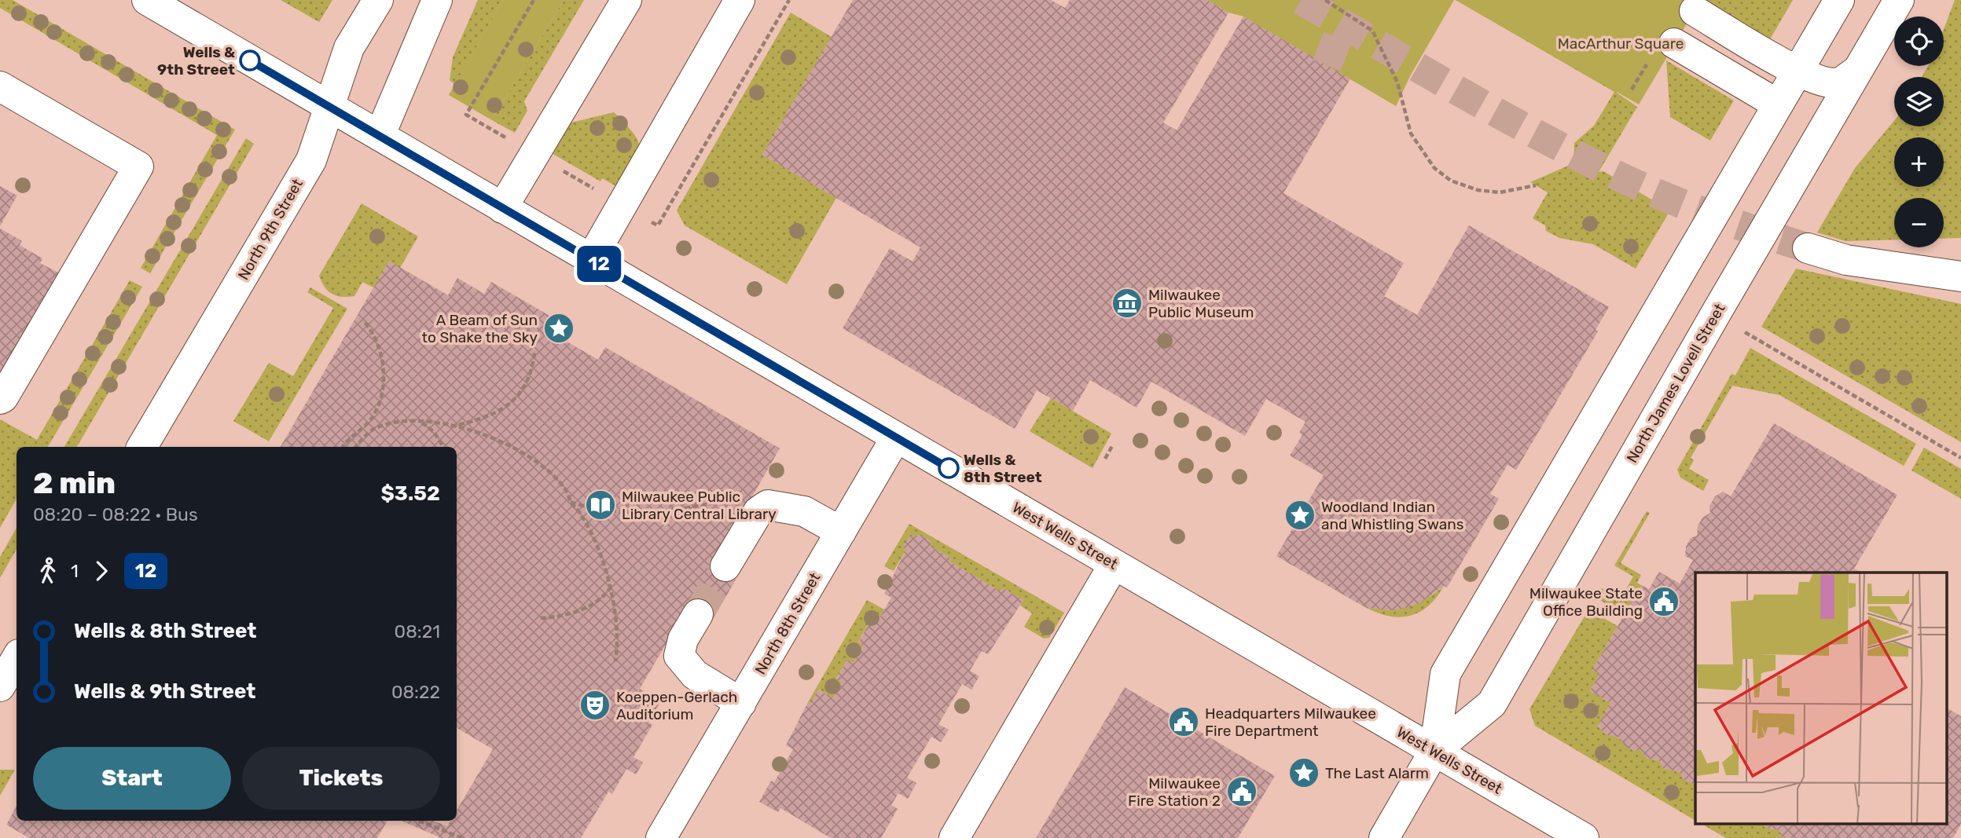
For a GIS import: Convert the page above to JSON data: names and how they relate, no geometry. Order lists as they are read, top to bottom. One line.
{"streets":{"main road":["North 9th Street","North James Lovell Street","West Wells Street","North 8th Street"]},"crossings":[["North 9th Street","West Wells Street"],["North James Lovell Street","West Wells Street"],["West Wells Street","North 8th Street"]],"parks":["MacArthur Square"],"places":{"other":["Wells & 9th Street","Wells & 8th Street"],"museum":["Milwaukee Public Museum"],"place":["A Beam of Sun to Shake the Sky","Woodland Indian and Whistling Swans","The Last Alarm"],"library":["Milwaukee Public Library Central Library"],"public building":["Milwaukee State Office Building","Headquarters Milwaukee Fire Department","Milwaukee Fire Station 2"],"theatre":["Koeppen-Gerlach Auditorium"]},"lines":["bus line 12"],"page":{"on_map":"12","map_buttons":["+","−"],"heading":["2 min","08:20 – 08:22 · Bus","$3.52"],"legs":["1","12"],"list":[{"name":"Wells & 8th Street","value":"08:21"},{"name":"Wells & 9th Street","value":"08:22"}],"buttons":["Start","Tickets"]}}
